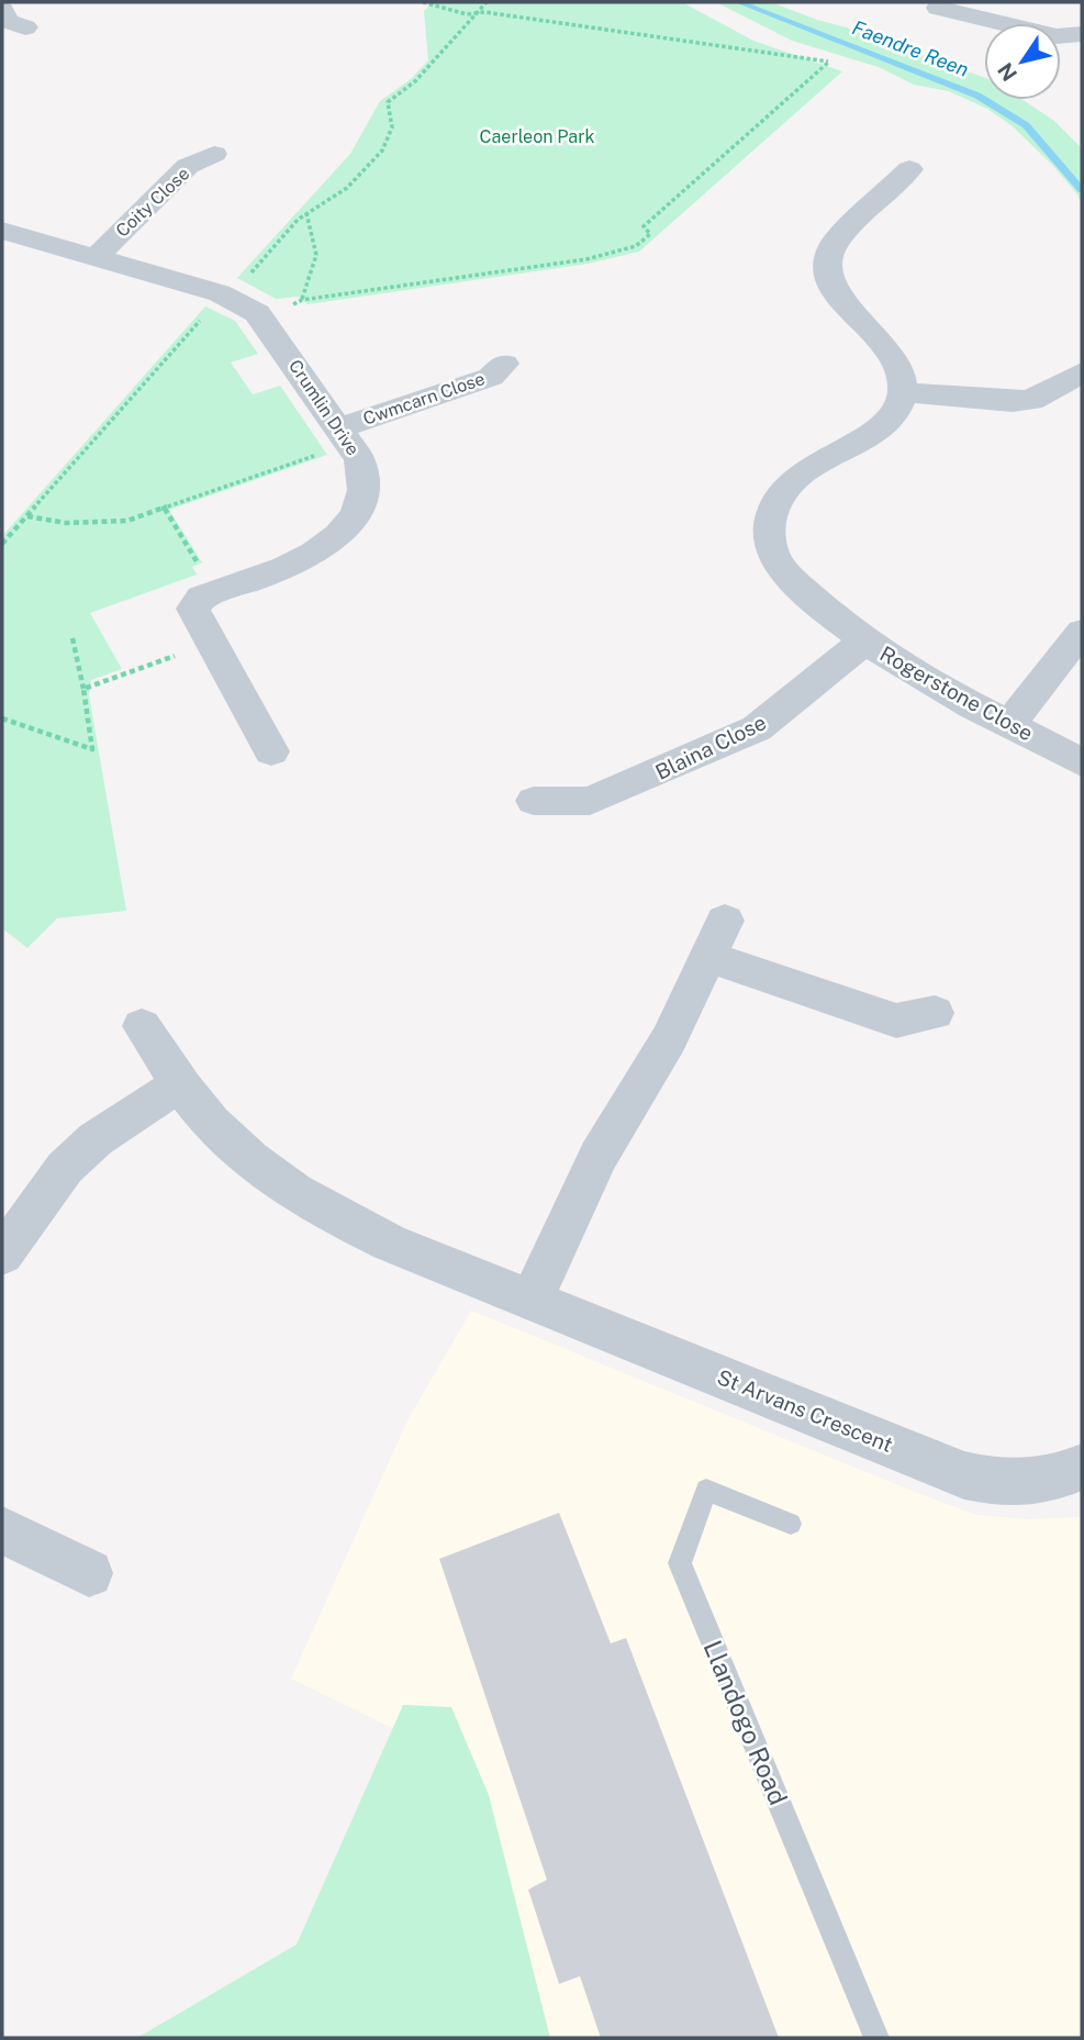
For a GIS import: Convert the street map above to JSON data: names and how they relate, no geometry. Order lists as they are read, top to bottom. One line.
{"streets":{"street":["Coity Close","Cwmcarn Close","Crumlin Drive","Rogerstone Close","Blaina Close","St Arvans Crescent"],"lane":["Llandogo Road"]},"crossings":[["Coity Close","Crumlin Drive"],["Cwmcarn Close","Crumlin Drive"],["Rogerstone Close","Blaina Close"]],"water":["Faendre Reen"],"parks":["Caerleon Park"],"north":"bottom left"}
